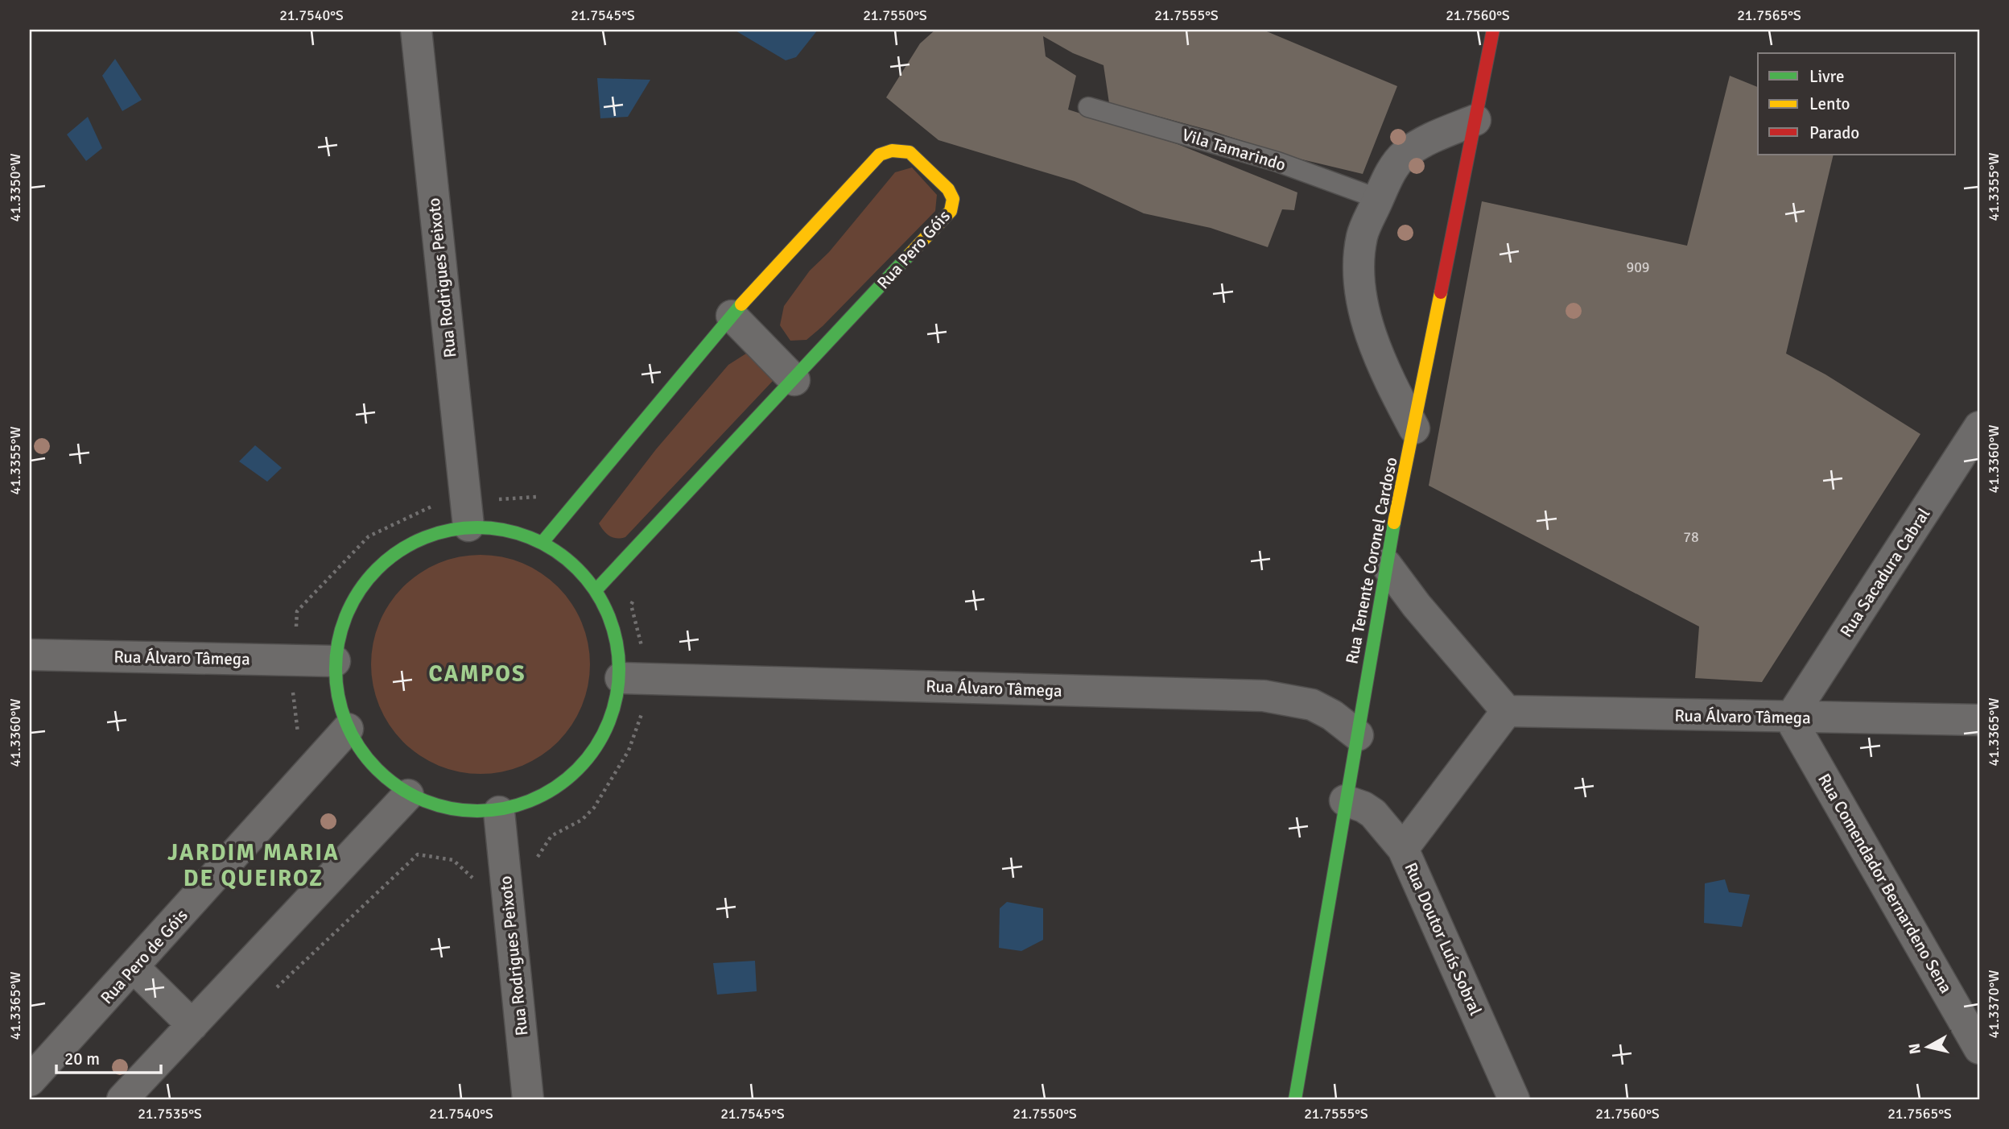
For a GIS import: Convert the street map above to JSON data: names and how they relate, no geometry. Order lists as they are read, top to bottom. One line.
{"streets":{"street":["Rua Pero Góis","Rua Rodrigues Peixoto","Rua Tenente Coronel Cardoso","Rua Sacadura Cabral","Rua Álvaro Tâmega","Rua Comendador Bernardeno Sena","Rua Doutor Luís Sobral","Rua Pero de Góis"],"lane":["Vila Tamarindo"]},"crossings":[["Rua Tenente Coronel Cardoso","Rua Álvaro Tâmega"],["Rua Tenente Coronel Cardoso","Rua Doutor Luís Sobral"],["Rua Sacadura Cabral","Rua Álvaro Tâmega"],["Rua Sacadura Cabral","Rua Comendador Bernardeno Sena"],["Rua Álvaro Tâmega","Rua Comendador Bernardeno Sena"]],"districts":["CAMPOS","JARDIM MARIA DE QUEIROZ"],"house_numbers":["909","78"],"legend":["Livre","Lento","Parado"],"scale_bar":"20 m","north":"left","coordinates":["21.7540°S","21.7545°S","21.7550°S","21.7555°S","21.7560°S","21.7565°S","41.3355°W","41.3350°W","41.3360°W","41.3365°W","41.3370°W","21.7535°S"]}
